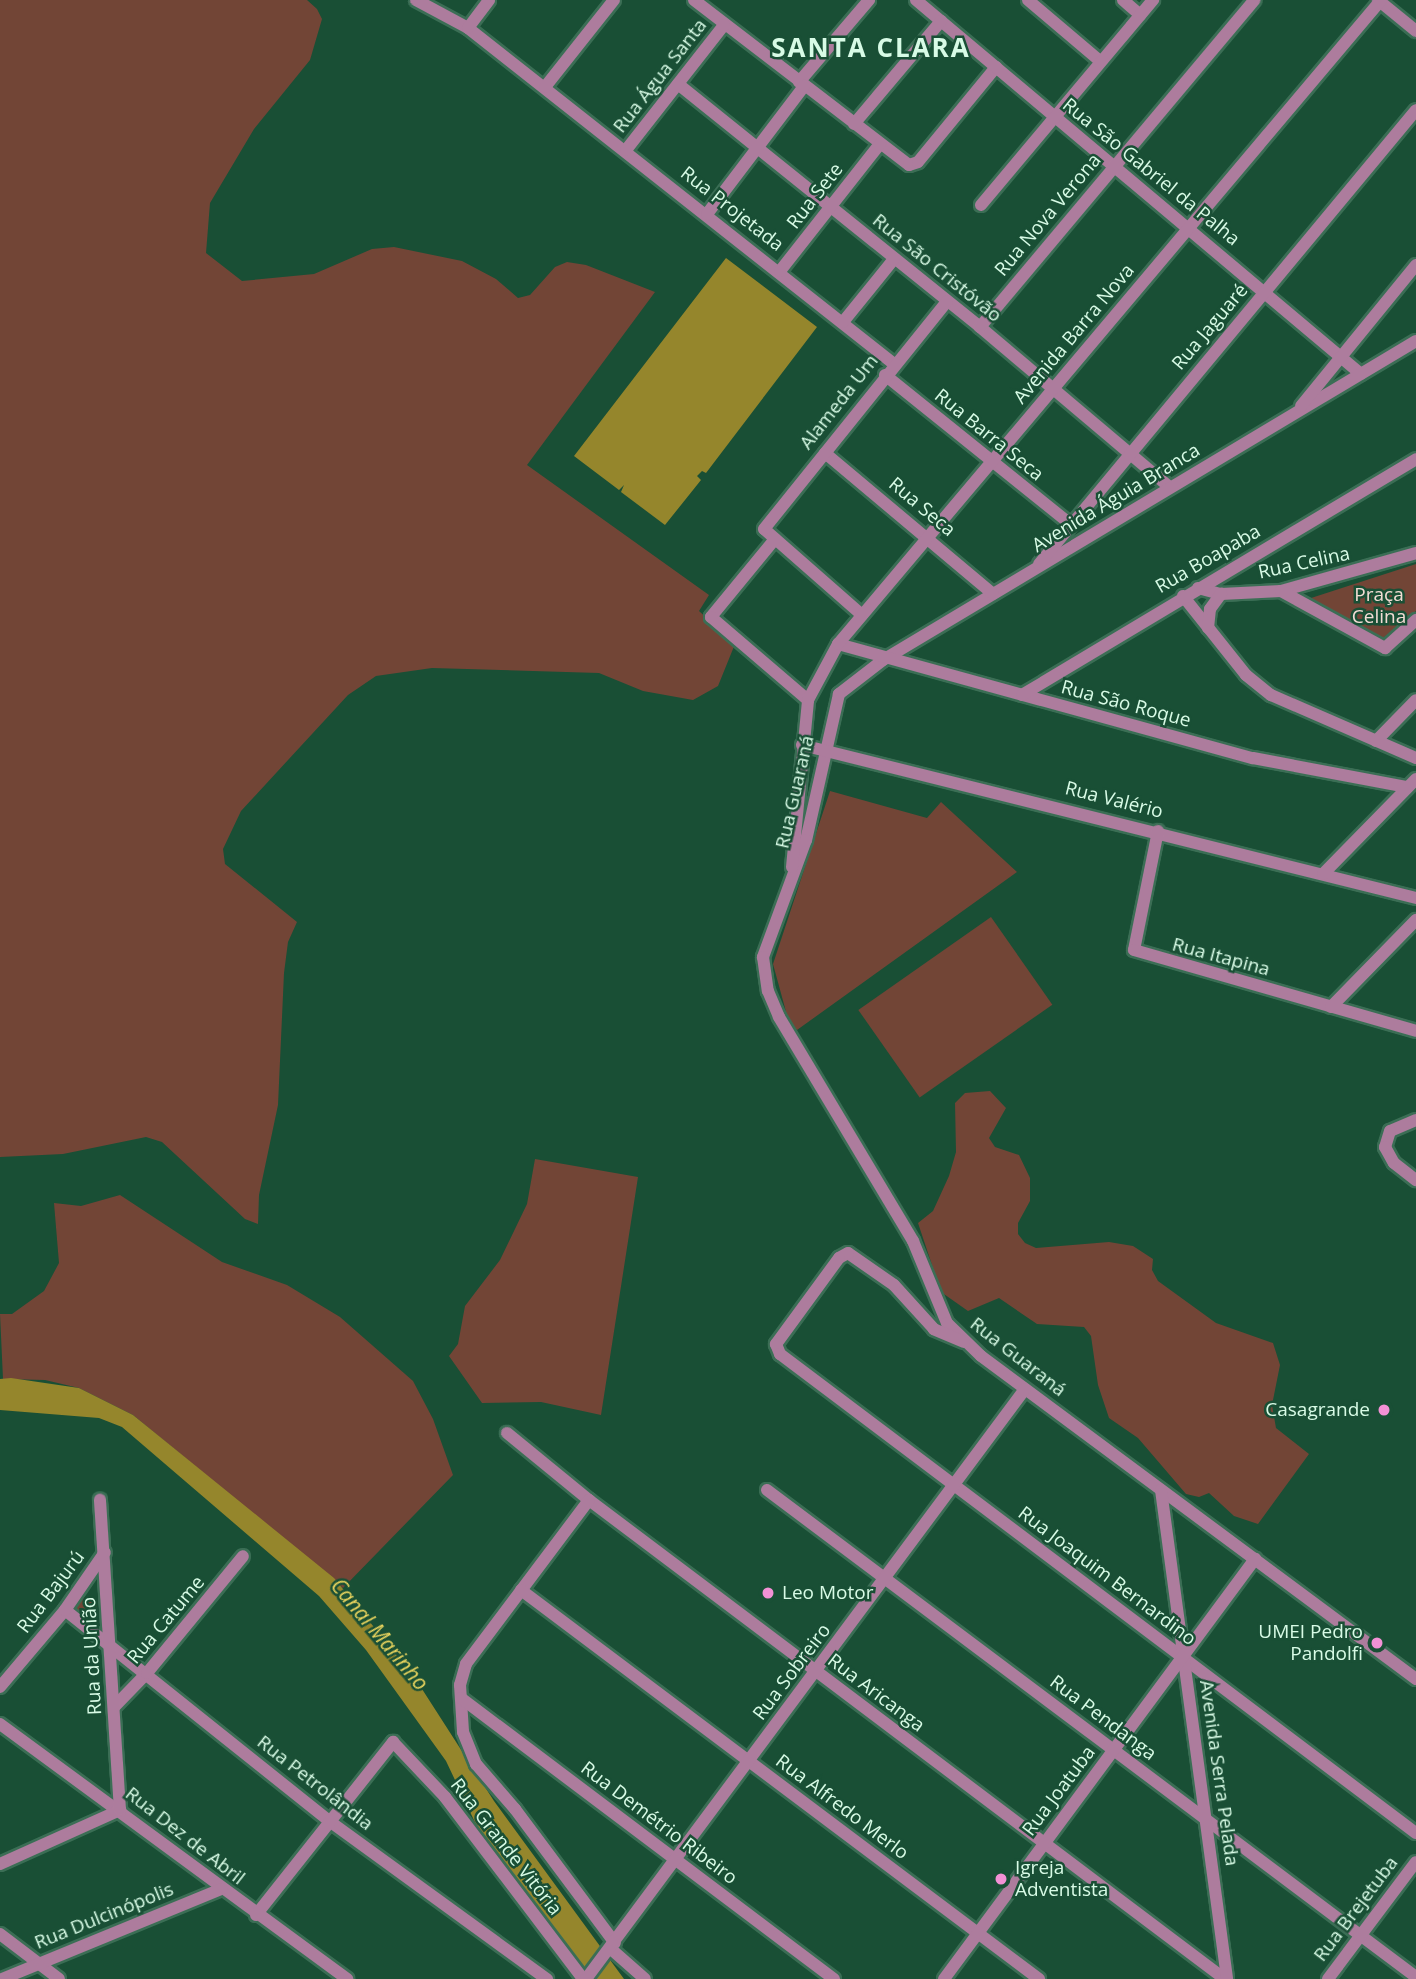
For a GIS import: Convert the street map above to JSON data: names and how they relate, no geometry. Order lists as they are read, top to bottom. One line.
{"streets":{"street":["Rua Água Santa","Rua São Gabriel da Palha","Rua Sete","Rua Projetada","Rua Nova Verona","Rua São Cristóvão","Rua Jaguaré","Avenida Barra Nova","Alameda Um","Rua Barra Seca","Avenida Águia Branca","Rua Seca","Rua Boapaba","Rua Celina","Rua São Roque","Rua Guaraná","Rua Valério","Rua Itapina","Rua Joaquim Bernardino","Rua Bajurú","Rua Catume","Rua da União","Rua Sobreiro","Rua Aricanga","Rua Pendanga","Avenida Serra Pelada","Rua Petrolândia","Rua Joatuba","Rua Alfredo Merlo","Rua Demétrio Ribeiro","Rua Dez de Abril","Rua Grande Vitória","Rua Brejetuba","Rua Dulcinópolis"]},"crossings":[["Rua Água Santa","Rua Projetada"],["Rua Água Santa","Rua São Cristóvão"],["Rua São Gabriel da Palha","Rua Nova Verona"],["Rua São Gabriel da Palha","Rua Jaguaré"],["Rua São Gabriel da Palha","Avenida Barra Nova"],["Rua São Gabriel da Palha","Avenida Águia Branca"],["Rua Sete","Rua Projetada"],["Rua Sete","Rua São Cristóvão"],["Rua Projetada","Alameda Um"],["Rua Nova Verona","Rua São Cristóvão"],["Rua São Cristóvão","Rua Jaguaré"],["Rua São Cristóvão","Avenida Barra Nova"],["Rua São Cristóvão","Alameda Um"],["Rua São Cristóvão","Avenida Águia Branca"],["Rua Jaguaré","Rua Barra Seca"],["Rua Jaguaré","Avenida Águia Branca"],["Avenida Barra Nova","Rua Barra Seca"],["Avenida Barra Nova","Rua Seca"],["Avenida Barra Nova","Rua São Roque"],["Avenida Barra Nova","Rua Guaraná"],["Alameda Um","Rua Barra Seca"],["Alameda Um","Rua Seca"],["Avenida Águia Branca","Rua Seca"],["Avenida Águia Branca","Rua São Roque"],["Avenida Águia Branca","Rua Guaraná"],["Rua Boapaba","Rua Celina"],["Rua Boapaba","Rua São Roque"],["Rua Guaraná","Rua Valério"],["Rua Guaraná","Rua Joaquim Bernardino"],["Rua Guaraná","Rua Sobreiro"],["Rua Guaraná","Avenida Serra Pelada"],["Rua Guaraná","Rua Joatuba"],["Rua Valério","Rua Itapina"],["Rua Joaquim Bernardino","Rua Sobreiro"],["Rua Joaquim Bernardino","Avenida Serra Pelada"],["Rua Joaquim Bernardino","Rua Joatuba"],["Rua Bajurú","Rua da União"],["Rua Bajurú","Rua Petrolândia"],["Rua Catume","Rua da União"],["Rua Catume","Rua Petrolândia"],["Rua da União","Rua Petrolândia"],["Rua da União","Rua Dez de Abril"],["Rua Sobreiro","Rua Aricanga"],["Rua Sobreiro","Rua Pendanga"],["Rua Sobreiro","Rua Alfredo Merlo"],["Rua Sobreiro","Rua Demétrio Ribeiro"],["Rua Sobreiro","Rua Grande Vitória"],["Rua Aricanga","Avenida Serra Pelada"],["Rua Aricanga","Rua Joatuba"],["Rua Aricanga","Rua Grande Vitória"],["Rua Pendanga","Avenida Serra Pelada"],["Rua Pendanga","Rua Joatuba"],["Rua Pendanga","Rua Brejetuba"],["Avenida Serra Pelada","Rua Joatuba"],["Rua Petrolândia","Rua Grande Vitória"],["Rua Joatuba","Rua Alfredo Merlo"],["Rua Alfredo Merlo","Rua Grande Vitória"],["Rua Demétrio Ribeiro","Rua Grande Vitória"],["Rua Dez de Abril","Rua Dulcinópolis"]],"districts":["SANTA CLARA"],"water":["Canal Marinho"],"parks":["Praça Celina"],"places":["Casagrande","Leo Motor","UMEI Pedro Pandolfi","Igreja Adventista"]}
